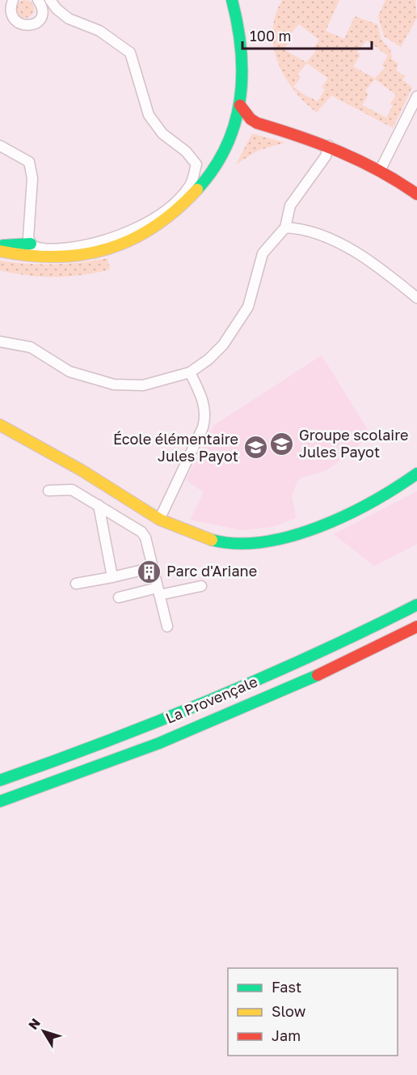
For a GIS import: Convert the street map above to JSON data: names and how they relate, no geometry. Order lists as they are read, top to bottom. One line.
{"streets":{"main road":["La Provençale"]},"places":{"school or university":["Groupe scolaire Jules Payot","École élémentaire Jules Payot"],"building":["Parc d'Ariane"]},"legend":["Fast","Slow","Jam"],"scale_bar":"100 m","north":"top left"}
